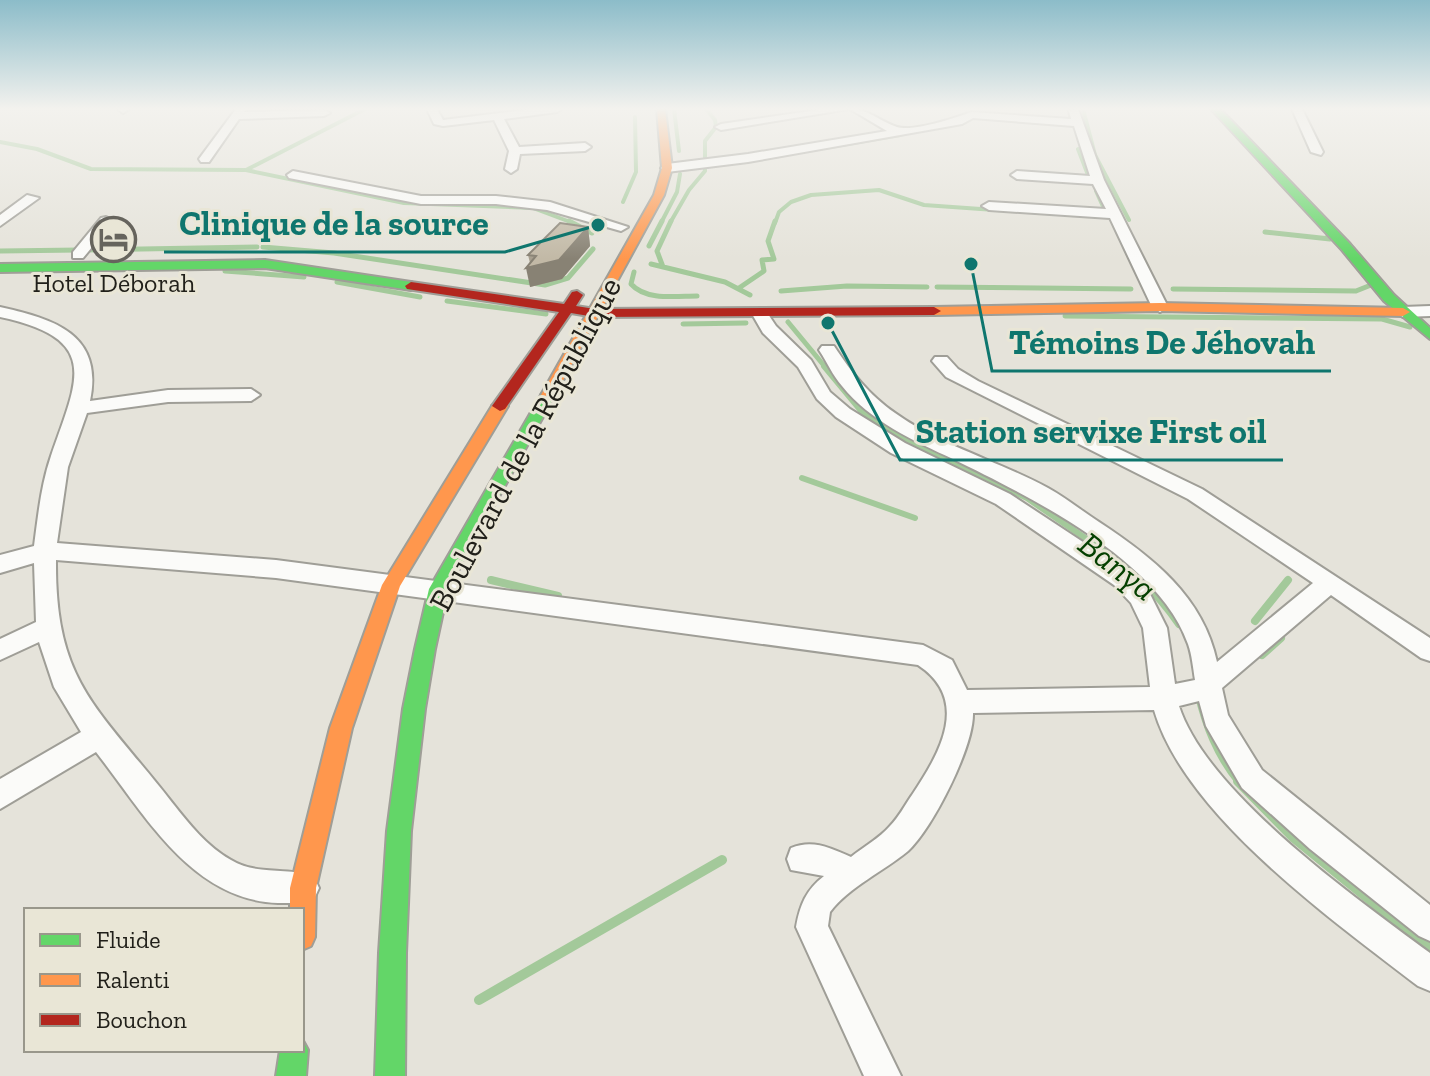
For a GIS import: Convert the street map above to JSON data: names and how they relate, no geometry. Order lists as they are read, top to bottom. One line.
{"streets":{"main road":["Boulevard de la République"]},"water":["Banya"],"places":{"other":["Clinique de la source","Témoins De Jéhovah","Station servixe First oil"],"hotel":["Hotel Déborah"]},"legend":["Fluide","Ralenti","Bouchon"]}
